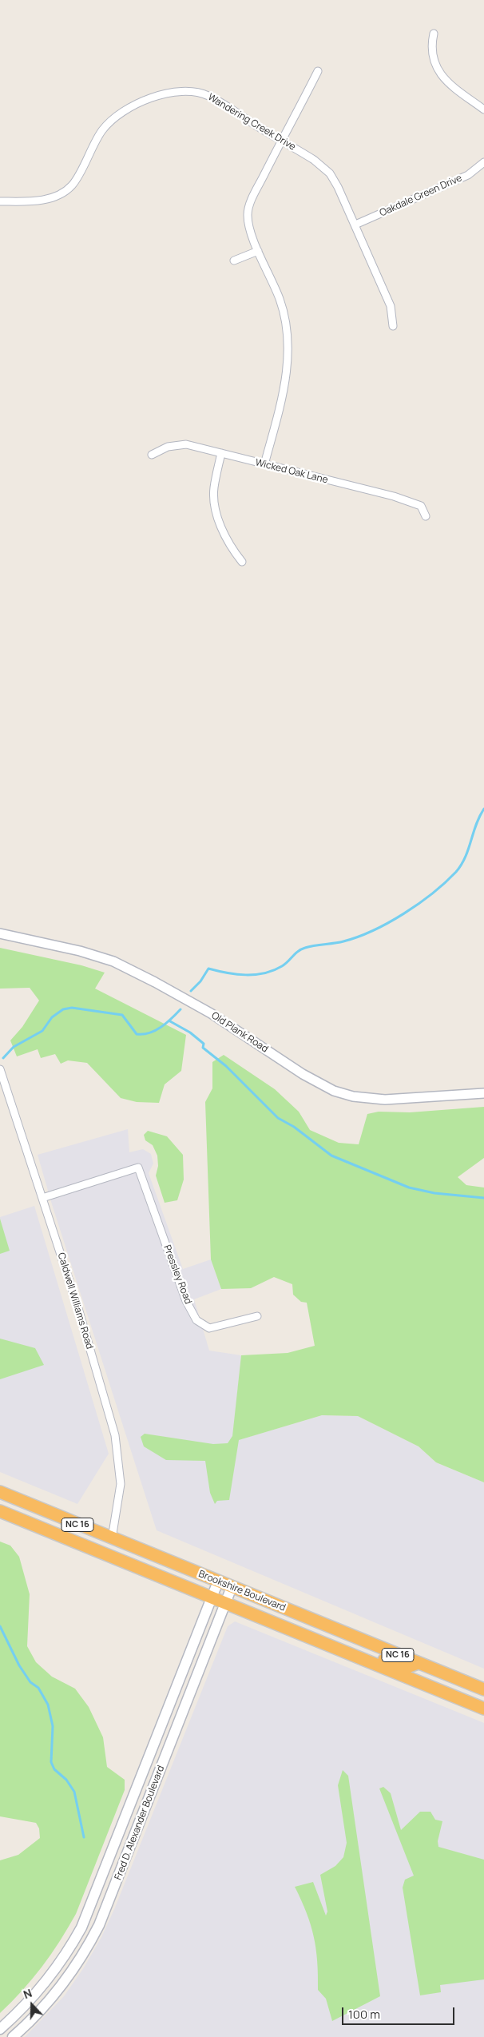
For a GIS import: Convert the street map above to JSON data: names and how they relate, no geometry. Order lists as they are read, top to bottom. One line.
{"streets":{"highway":["NC 16","Brookshire Boulevard"],"main road":["Fred D. Alexander Boulevard"],"street":["Wandering Creek Drive","Oakdale Green Drive","Wicked Oak Lane","Old Plank Road","Pressley Road","Caldwell Williams Road"]},"crossings":[["Wandering Creek Drive","Oakdale Green Drive"],["Pressley Road","Caldwell Williams Road"],["Caldwell Williams Road","Brookshire Boulevard"],["Brookshire Boulevard","Fred D. Alexander Boulevard"]],"scale_bar":"100 m","north":"top"}
